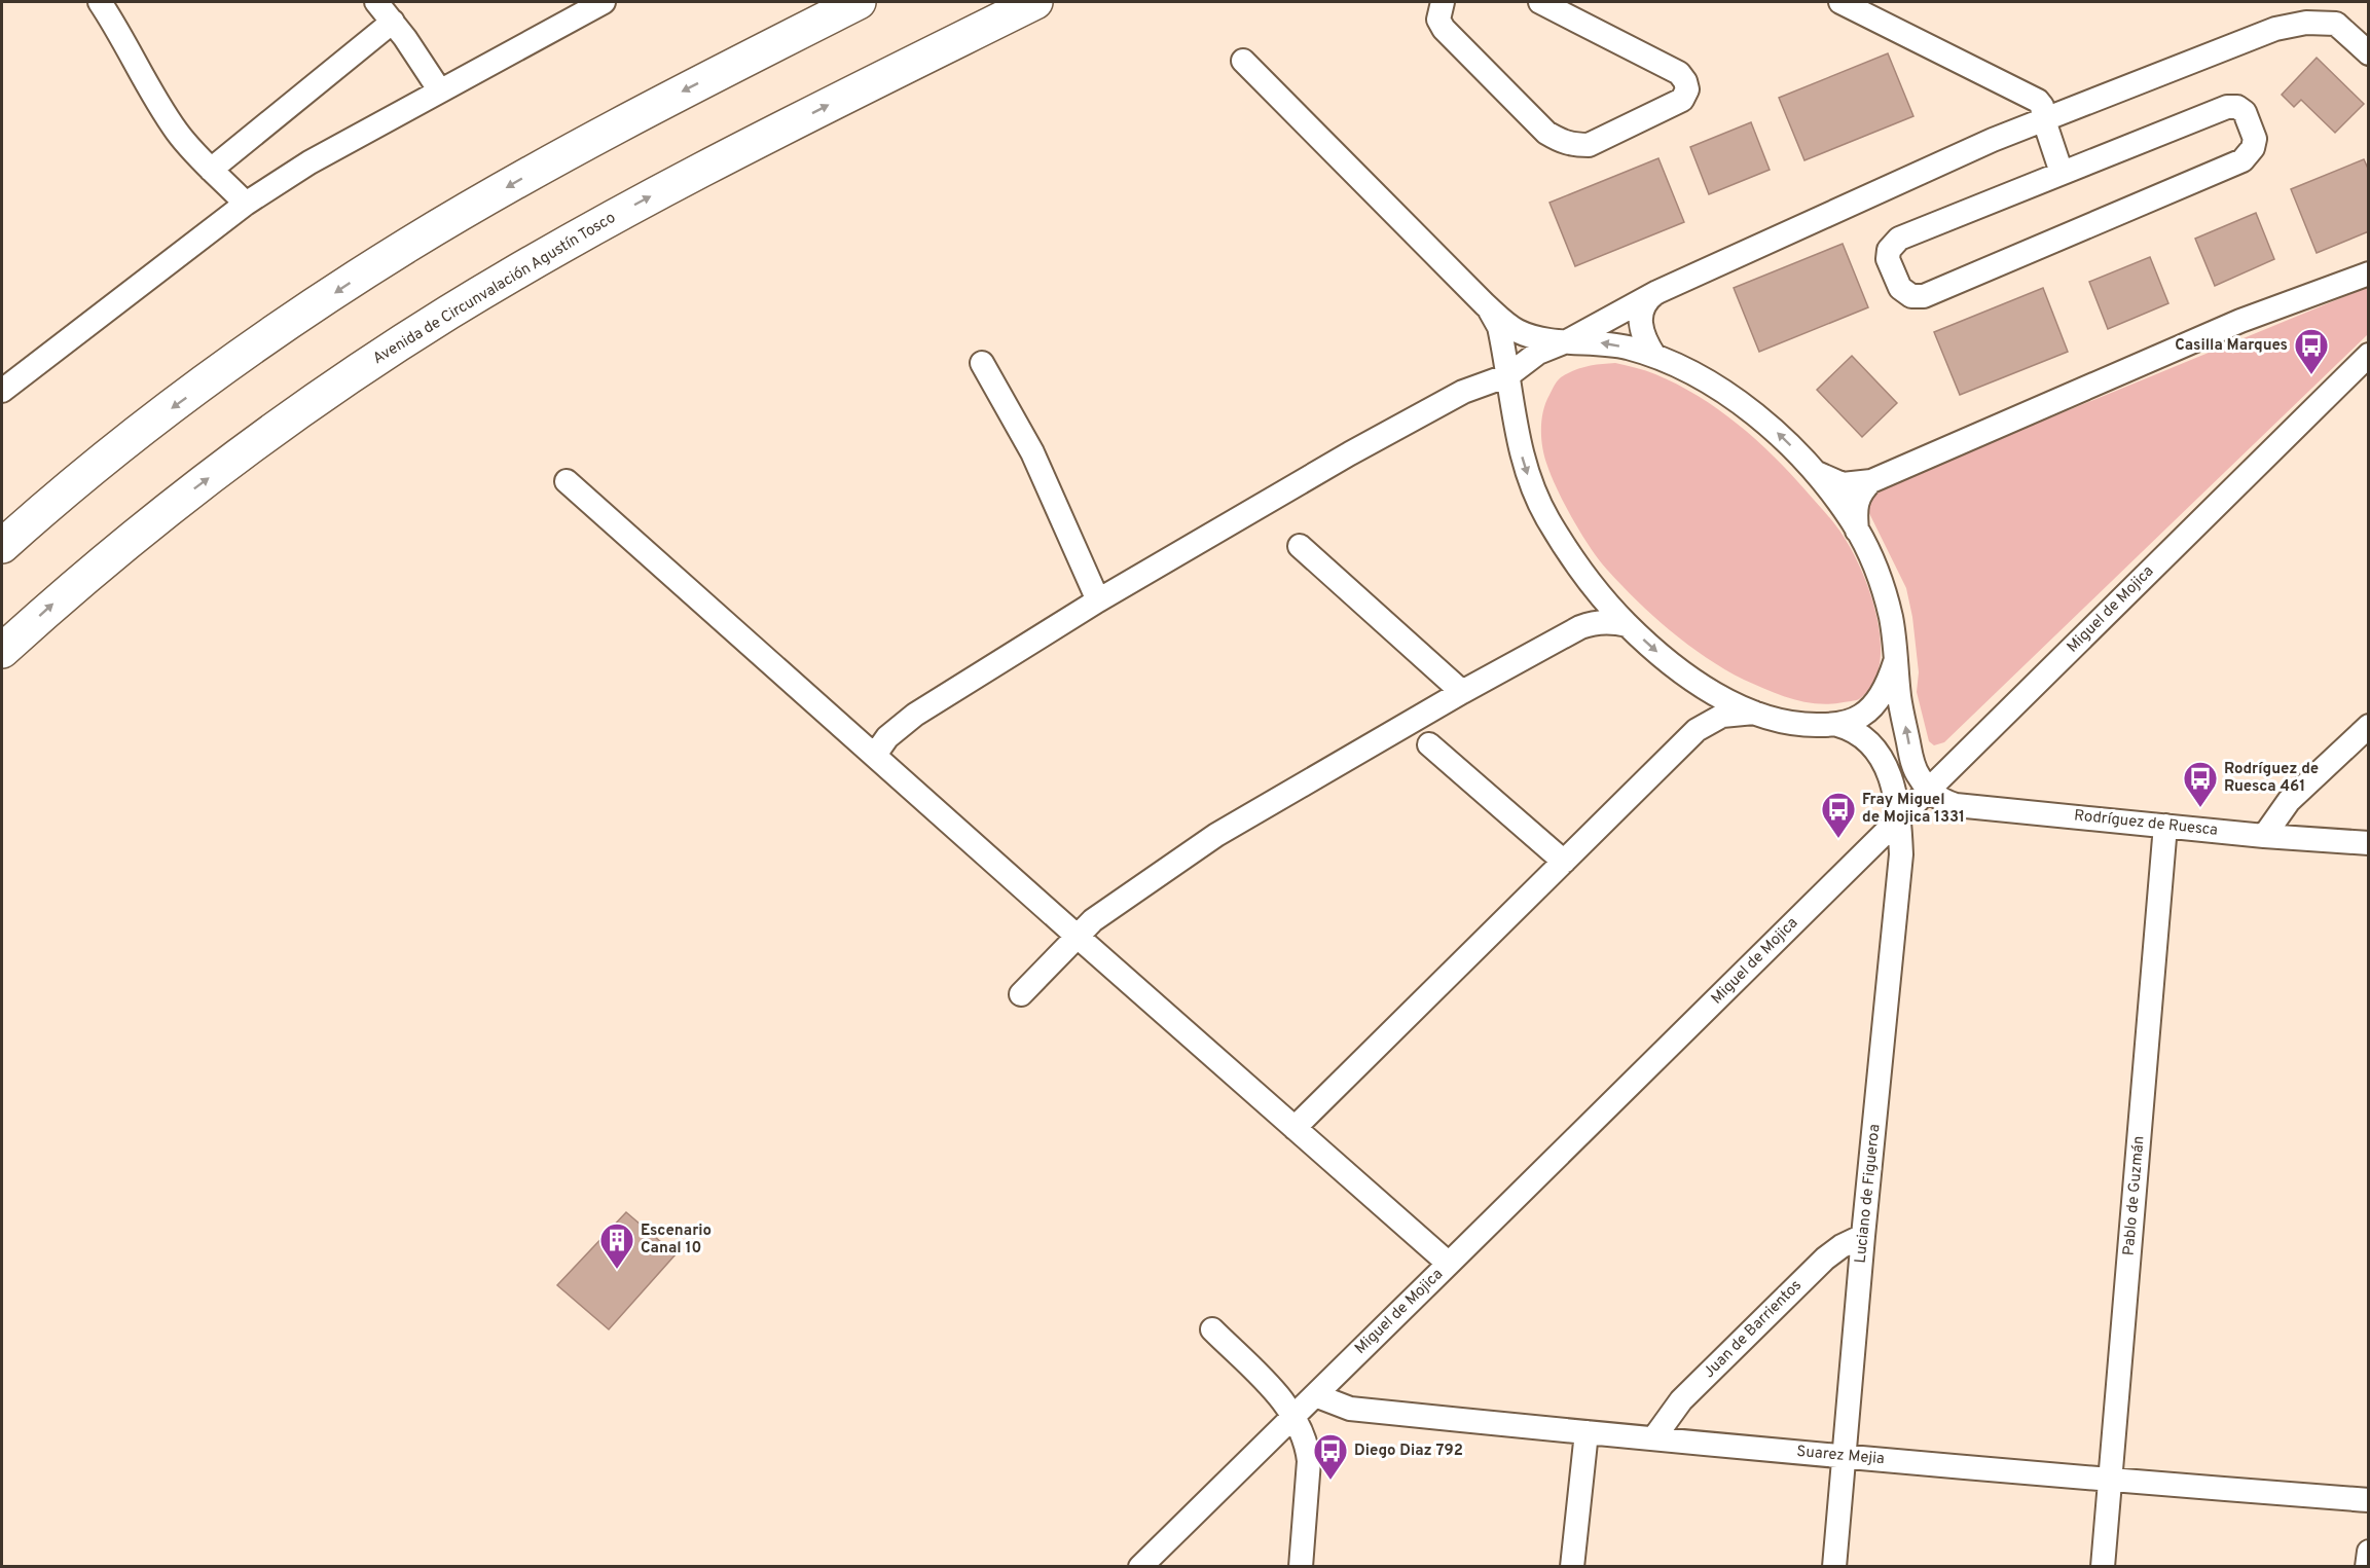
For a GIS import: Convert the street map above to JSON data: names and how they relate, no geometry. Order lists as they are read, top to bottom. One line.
{"streets":{"highway":["Avenida de Circunvalación Agustín Tosco"],"street":["Miguel de Mojica","Rodríguez de Ruesca","Luciano de Figueroa","Pablo de Guzmán","Juan de Barrientos","Suarez Mejia"]},"crossings":[["Miguel de Mojica","Rodríguez de Ruesca"],["Miguel de Mojica","Luciano de Figueroa"],["Miguel de Mojica","Suarez Mejia"],["Rodríguez de Ruesca","Pablo de Guzmán"],["Luciano de Figueroa","Juan de Barrientos"],["Luciano de Figueroa","Suarez Mejia"],["Pablo de Guzmán","Suarez Mejia"],["Juan de Barrientos","Suarez Mejia"]],"places":{"bus stop":["Casilla Marques","Rodríguez de Ruesca 461","Fray Miguel de Mojica 1331","Diego Diaz 792"],"building":["Escenario Canal 10"]}}
